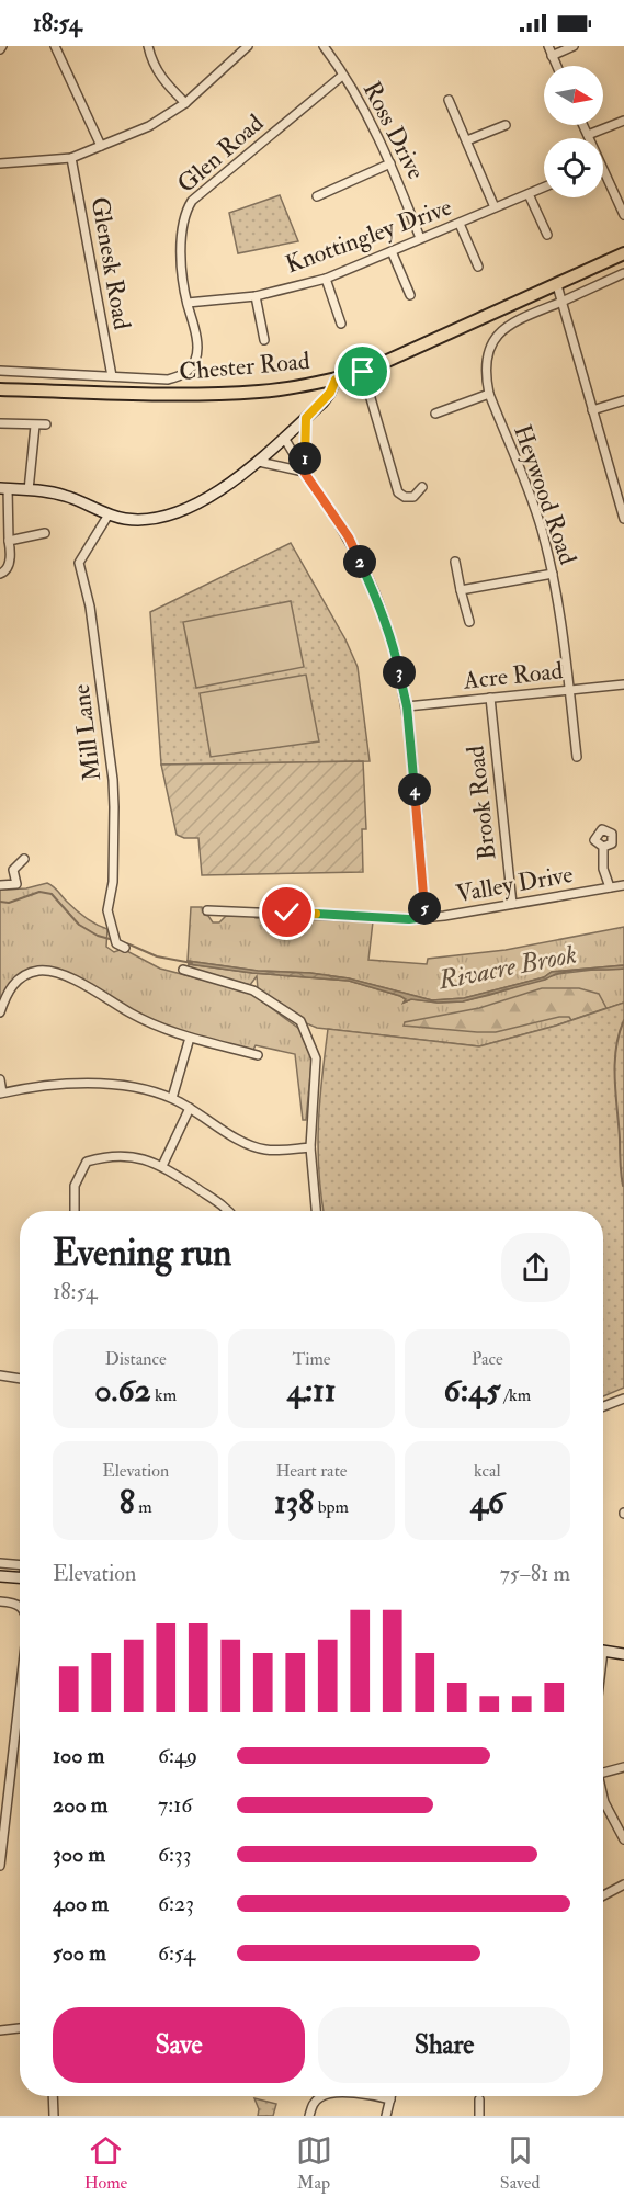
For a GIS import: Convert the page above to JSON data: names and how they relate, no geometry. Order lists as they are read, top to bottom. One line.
{"streets":{"main road":["Chester Road"],"street":["Ross Drive","Glen Road","Knottingley Drive","Glenesk Road","Heywood Road","Acre Road","Mill Lane","Brook Road","Valley Drive"]},"crossings":[["Ross Drive","Glen Road"],["Ross Drive","Knottingley Drive"],["Glen Road","Knottingley Drive"],["Glen Road","Glenesk Road"],["Heywood Road","Acre Road"],["Acre Road","Brook Road"],["Brook Road","Valley Drive"]],"water":["Rivacre Brook"],"north":"right","page":{"status":"18:54","pins":["1","2","3","4","5"],"heading":["Evening run","18:54"],"stats":[["Distance","0.62 km"],["Time","4:11"],["Pace","6:45 /km"],["Elevation","8 m"],["Heart rate","138 bpm"],["kcal","46"]],"chart":["Elevation","75–81 m"],"list":[{"name":"100 m","note":"6:49"},{"name":"200 m","note":"7:16"},{"name":"300 m","note":"6:33"},{"name":"400 m","note":"6:23"},{"name":"500 m","note":"6:54"}],"buttons":["Save","Share"],"tabs":["Home","Map","Saved"]}}
